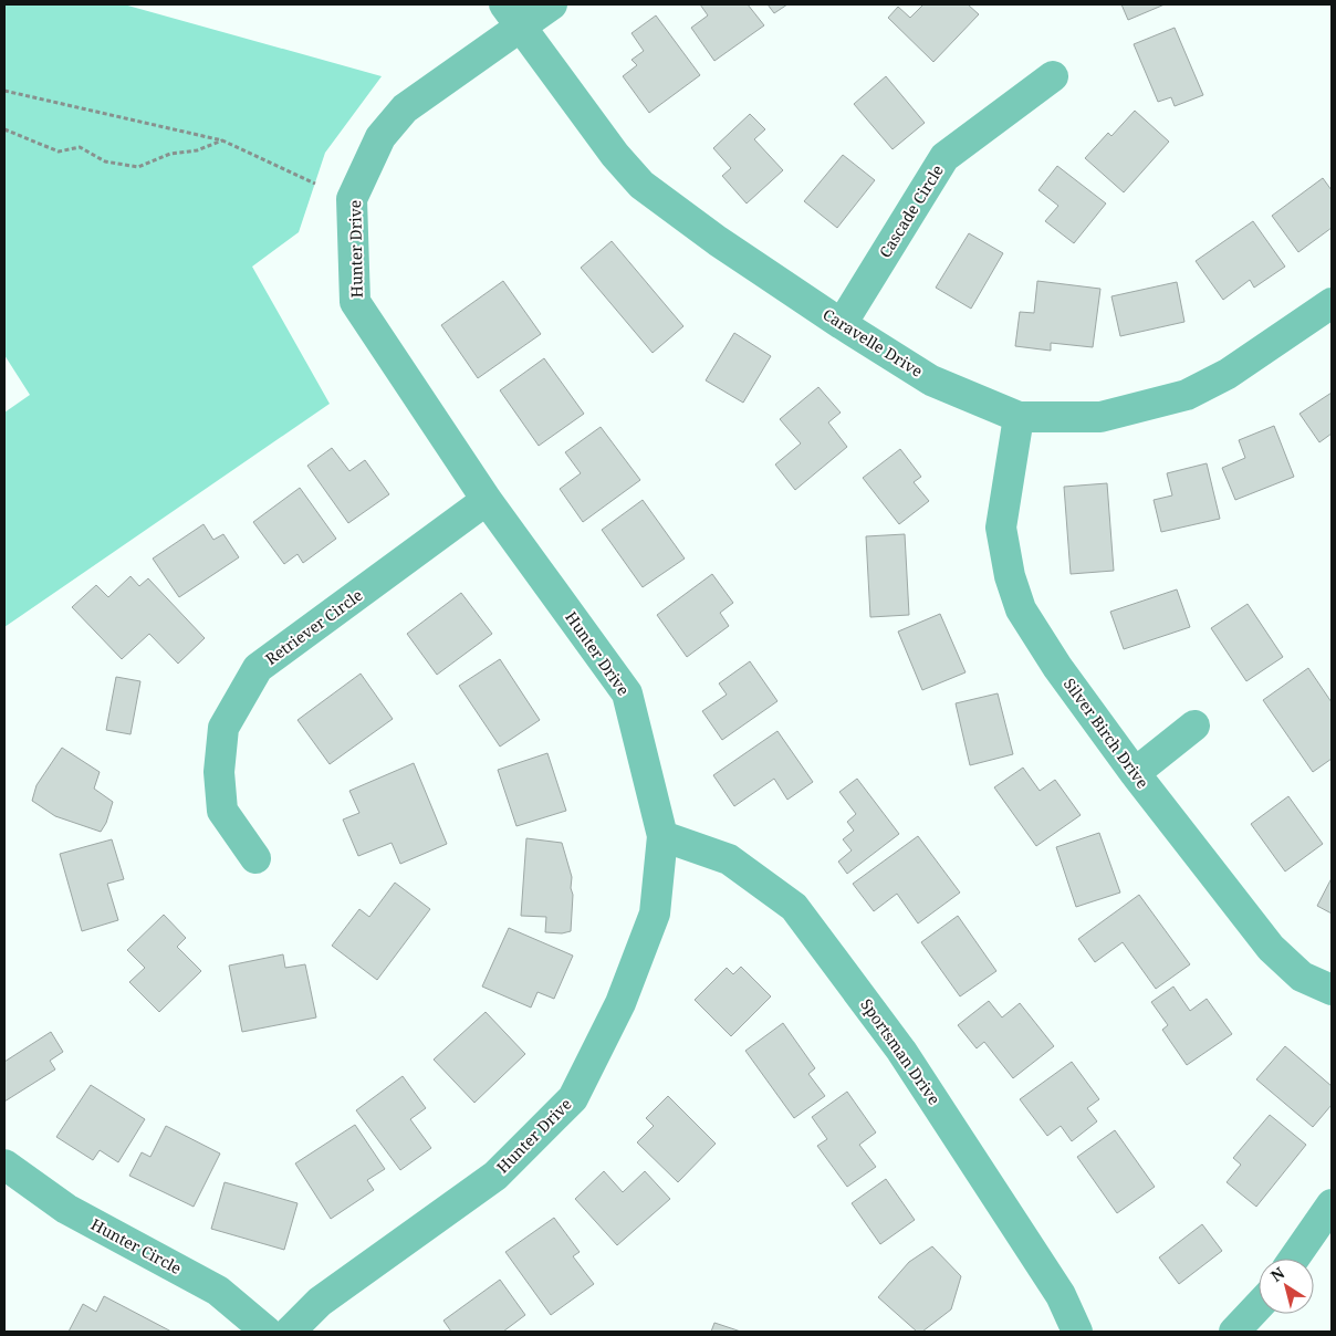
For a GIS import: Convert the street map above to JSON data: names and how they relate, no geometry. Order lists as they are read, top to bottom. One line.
{"streets":{"street":["Cascade Circle","Hunter Drive","Caravelle Drive","Retriever Circle","Silver Birch Drive","Sportsman Drive","Hunter Circle"]},"crossings":[["Cascade Circle","Caravelle Drive"],["Hunter Drive","Caravelle Drive"],["Hunter Drive","Retriever Circle"],["Hunter Drive","Sportsman Drive"],["Caravelle Drive","Silver Birch Drive"]],"north":"top left"}
